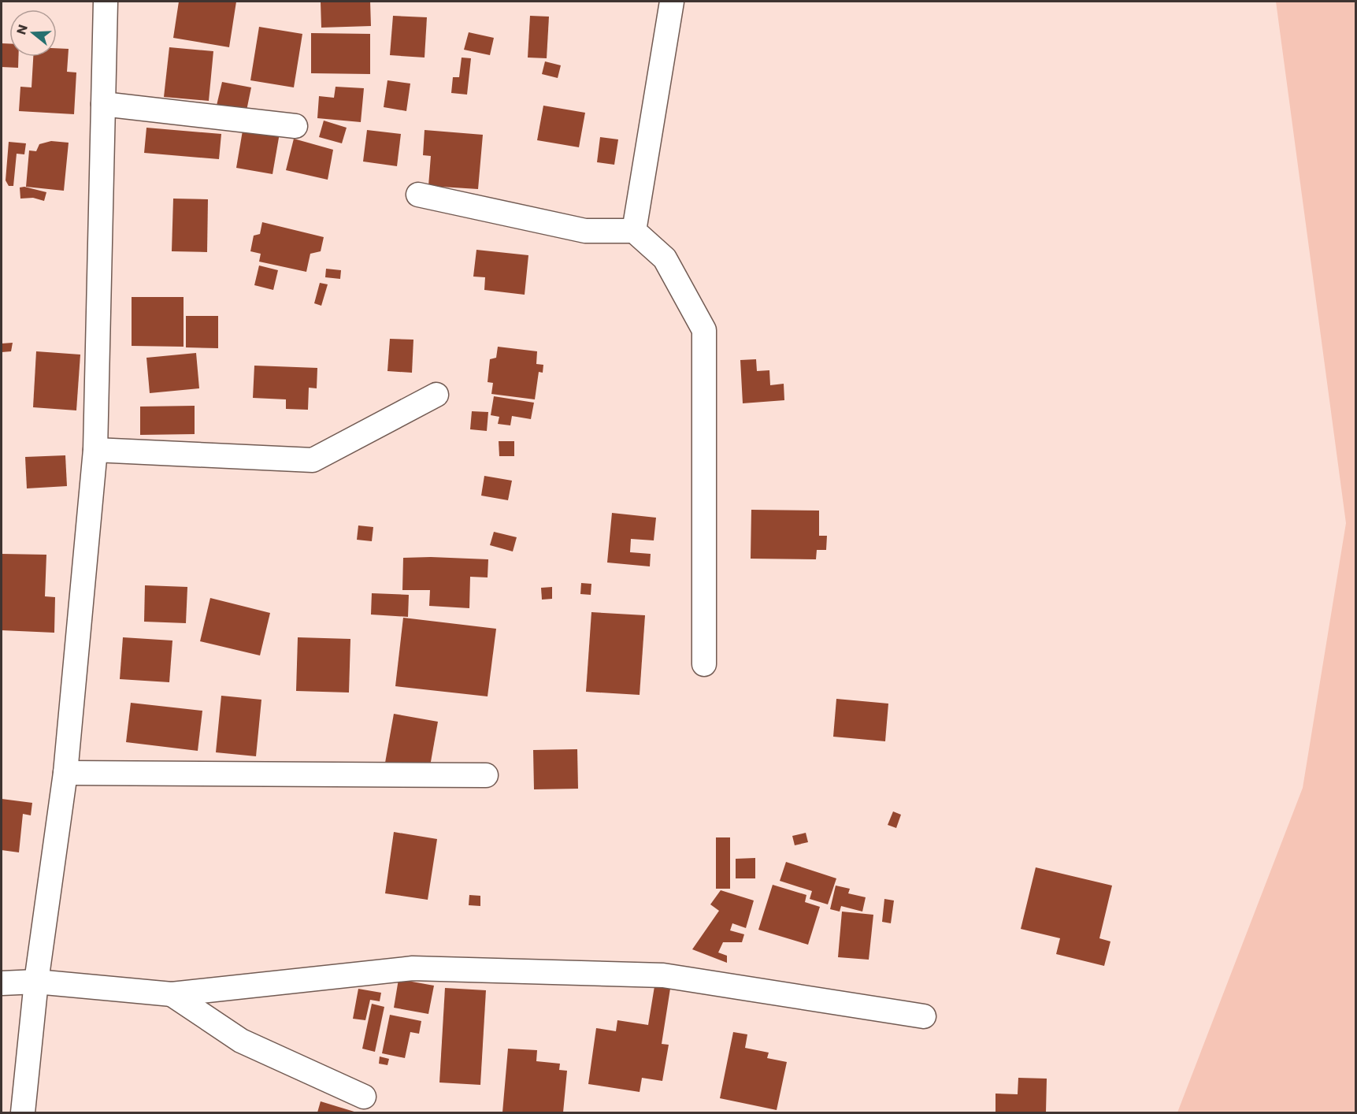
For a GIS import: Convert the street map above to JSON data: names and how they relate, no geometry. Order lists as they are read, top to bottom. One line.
{"north":"left"}
